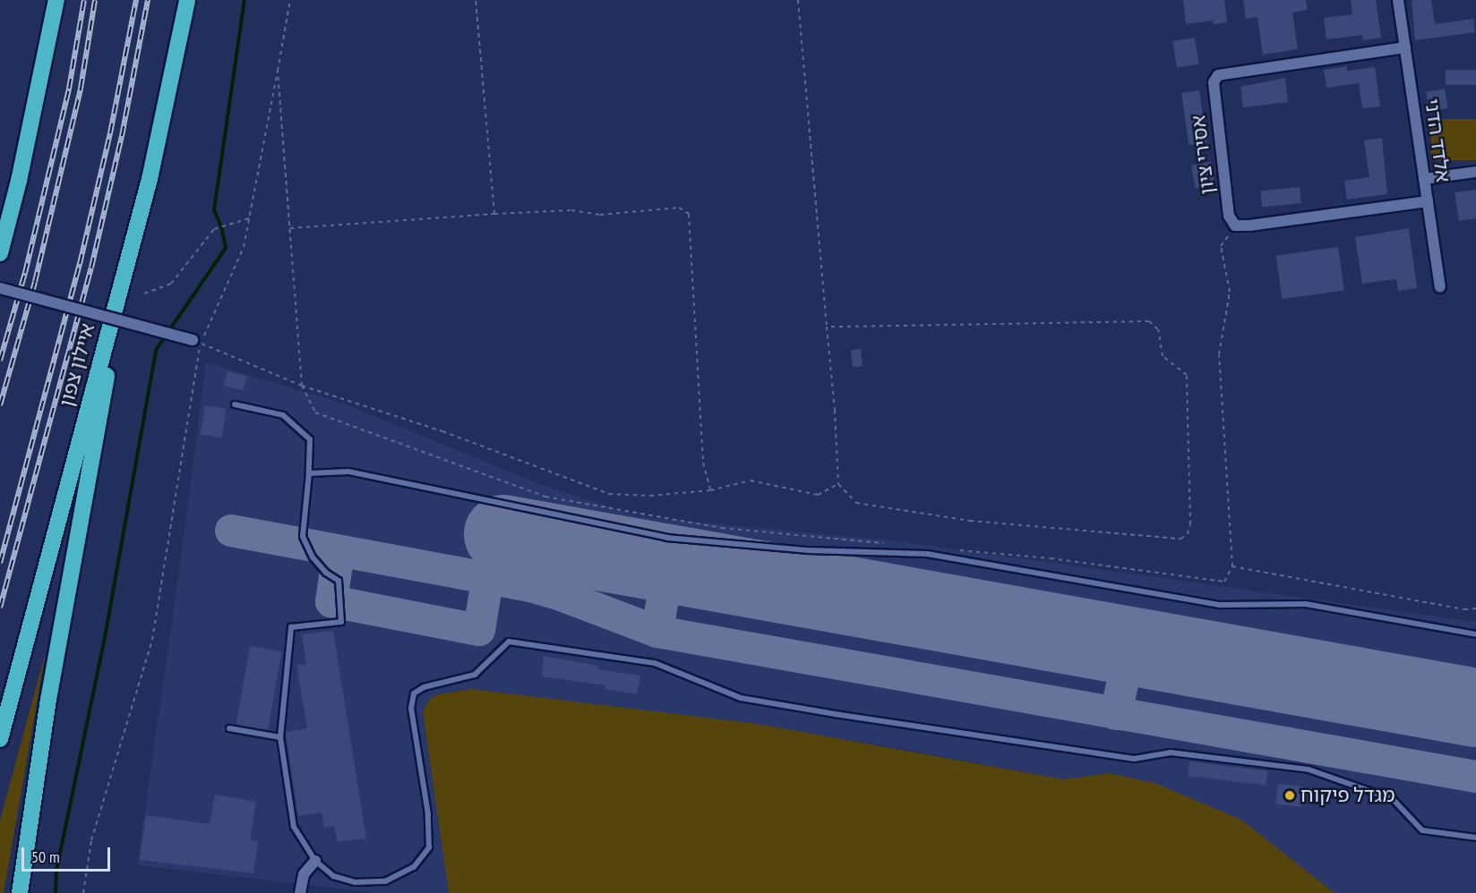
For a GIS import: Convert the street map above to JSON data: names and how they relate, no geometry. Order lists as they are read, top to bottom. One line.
{"streets":{"highway":["איילון צפון"],"street":["אלדד הדני","אסירי ציון"]},"crossings":[["אלדד הדני","אסירי ציון"]],"places":["מגדל פיקוח"],"scale_bar":"50 m"}
